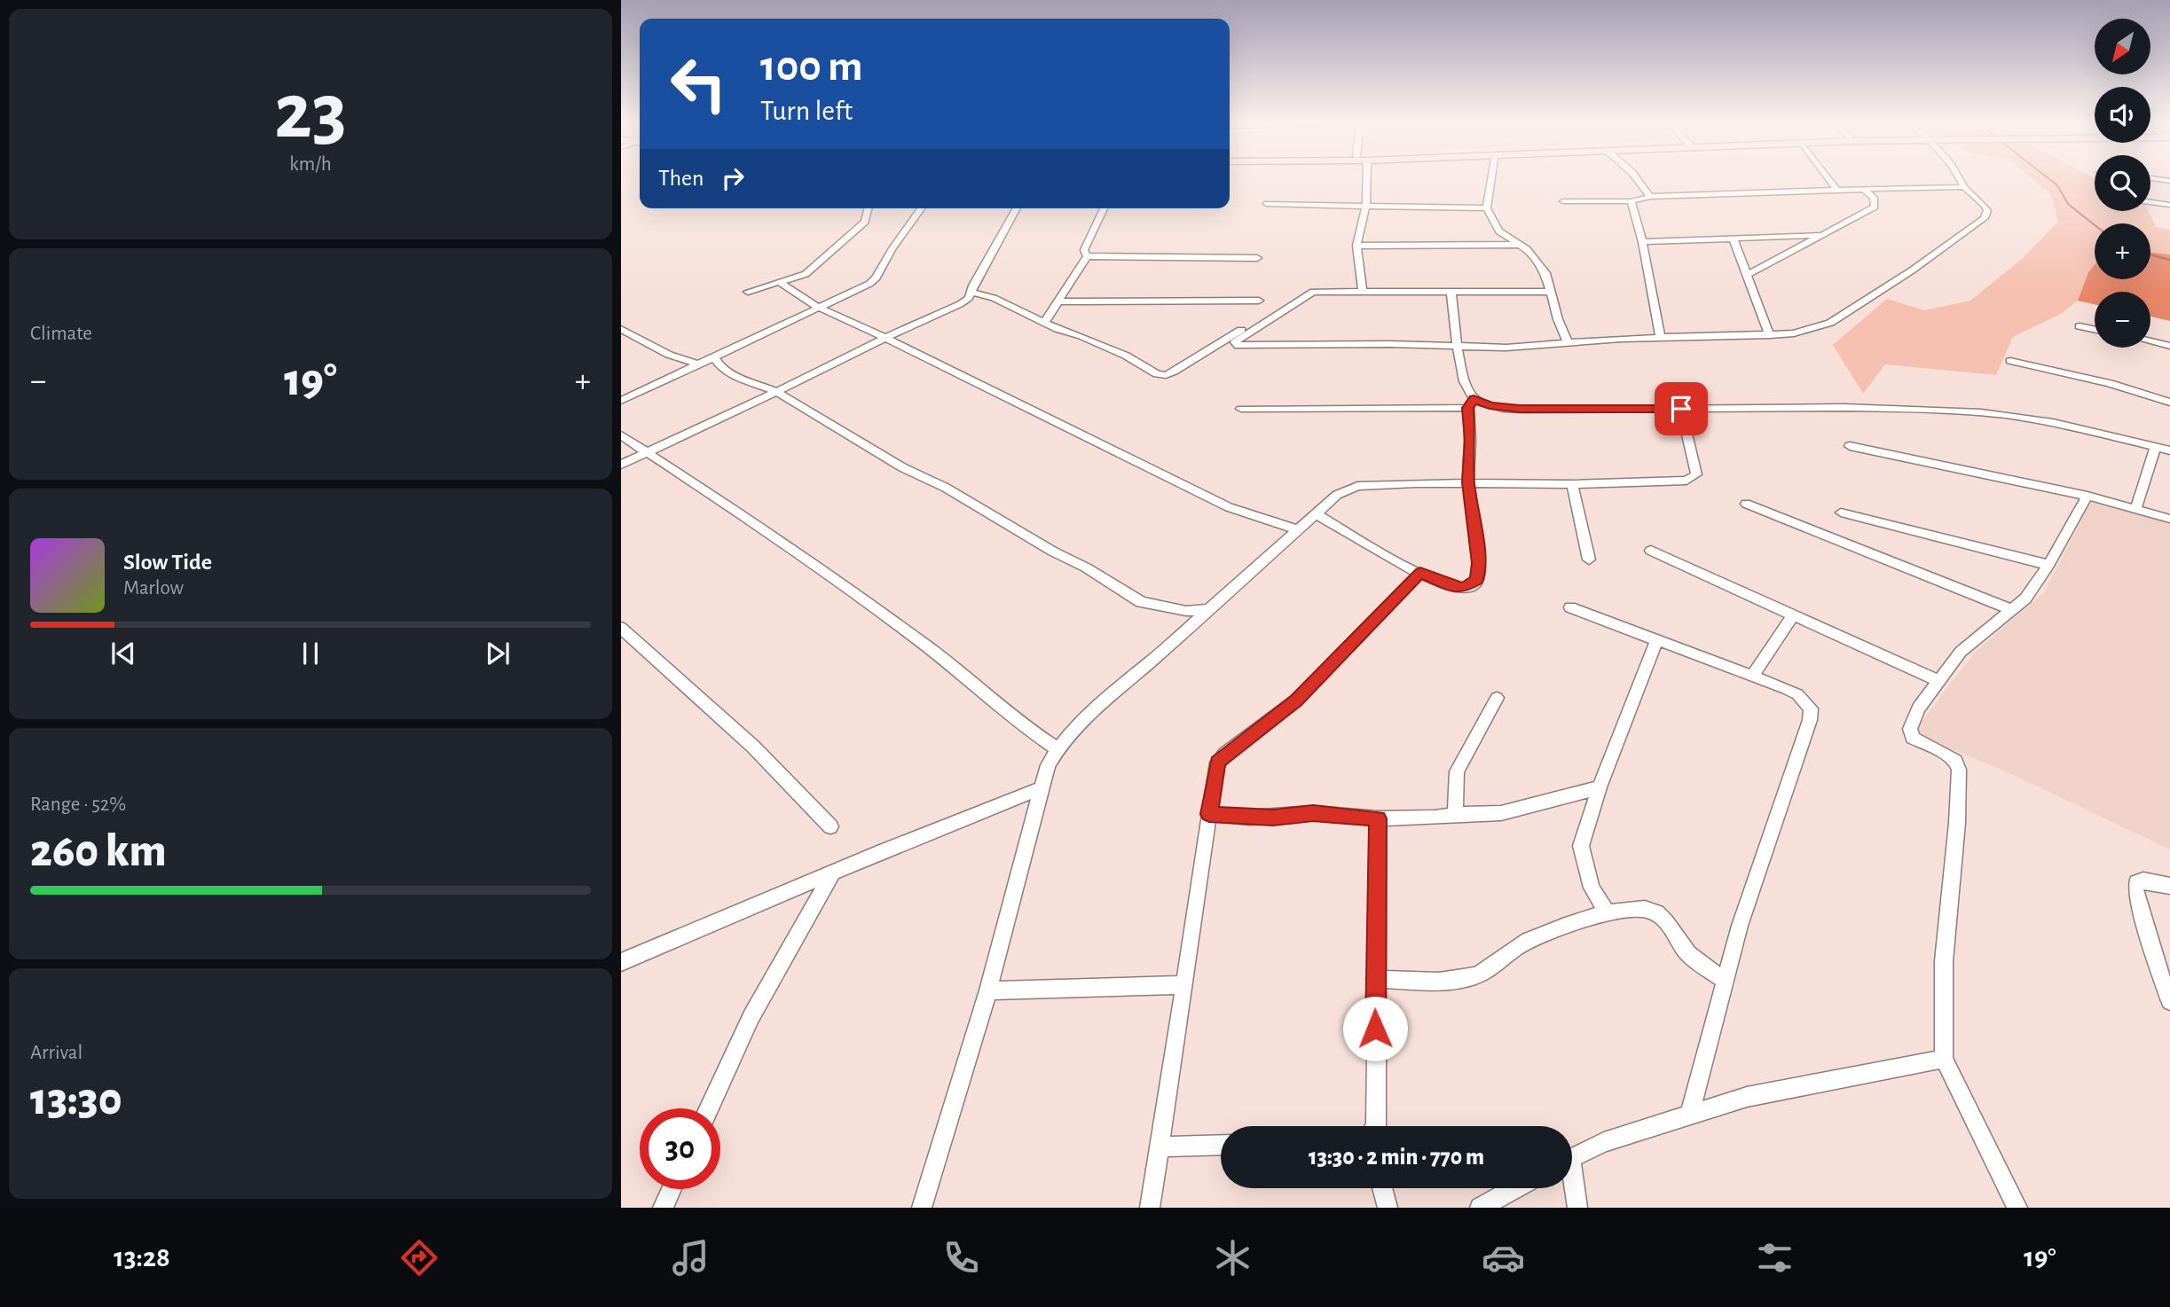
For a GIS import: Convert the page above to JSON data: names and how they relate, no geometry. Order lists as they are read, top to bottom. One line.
{"north":"bottom left","page":{"tile":[["23","km/h"],"Climate",["Range · 52%","260 km"],["Arrival","13:30"]],"map_buttons":["+","−"],"turn":["100 m","Turn left"],"then":"Then","heat":["−","19°","+"],"song":["Slow Tide","Marlow"],"limit":"30","trip":"13:30 · 2 min · 770 m","tabs":["13:28","19°"]}}
